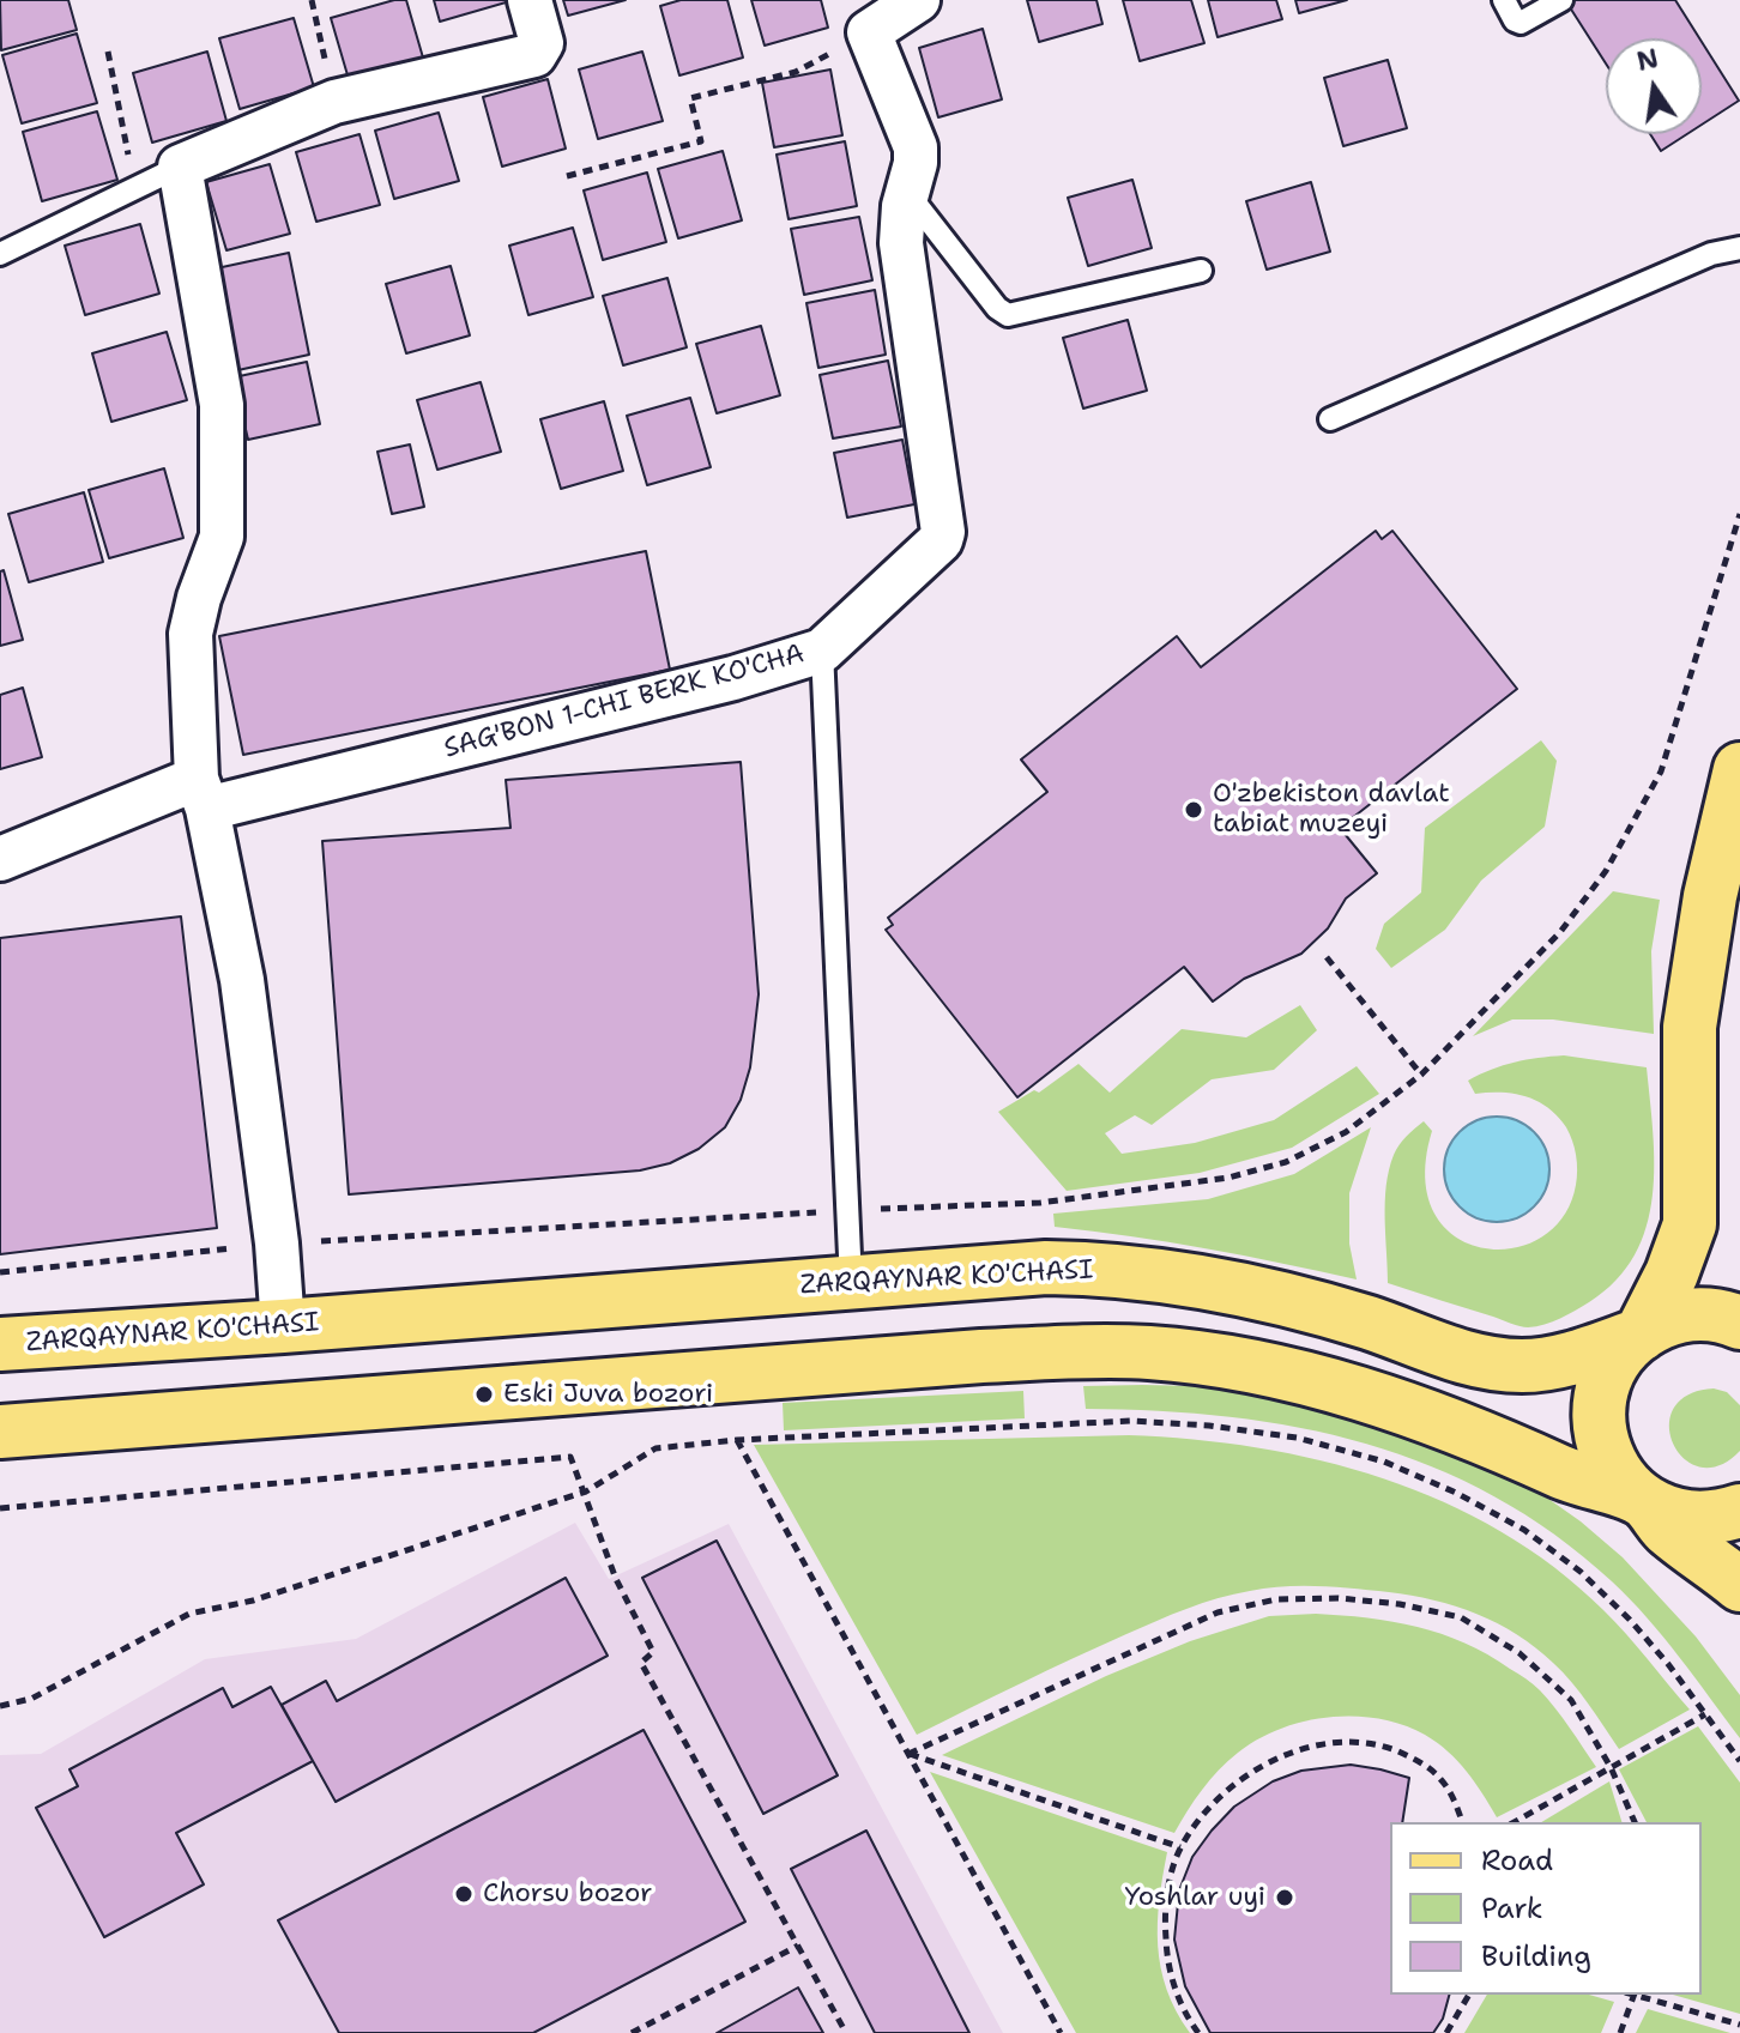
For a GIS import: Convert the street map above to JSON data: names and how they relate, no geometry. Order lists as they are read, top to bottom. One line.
{"streets":{"main road":["ZARQAYNAR KO'CHASI"],"street":["SAG'BON 1-CHI BERK KO'CHA"]},"places":["O'zbekiston davlat tabiat muzeyi","Eski Juva bozori","Chorsu bozor","Yoshlar uyi"],"legend":["Road","Park","Building"],"north":"top"}
